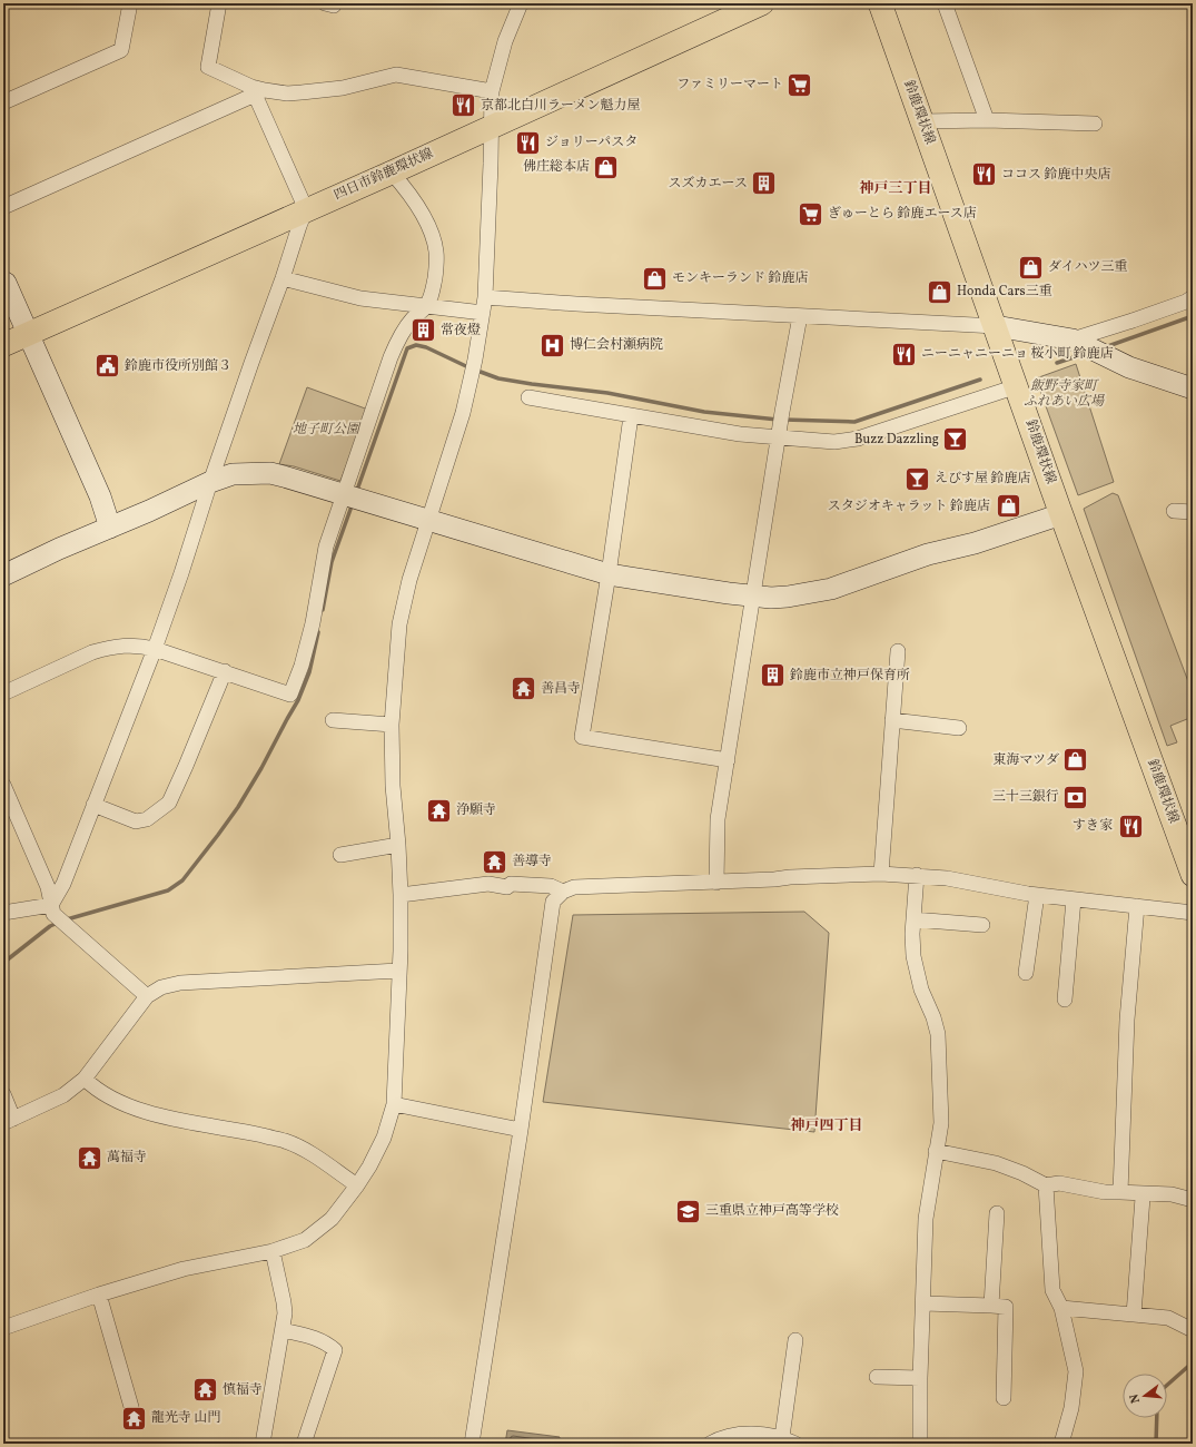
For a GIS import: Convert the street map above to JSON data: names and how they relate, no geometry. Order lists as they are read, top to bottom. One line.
{"streets":{"main road":["鈴鹿環状線","四日市鈴鹿環状線"]},"districts":["神戸三丁目","神戸四丁目"],"parks":["飯野寺家町 ふれあい広場","地子町公園"],"places":{"supermarket":["ファミリーマート","ぎゅーとら 鈴鹿エース店"],"restaurant":["京都北白川ラーメン魁力屋","ジョリーパスタ","ココス 鈴鹿中央店","ニーニャニーニョ 桜小町 鈴鹿店","すき家"],"shop":["佛庄総本店","ダイハツ三重","モンキーランド 鈴鹿店","Honda Cars三重","スタジオキャラット 鈴鹿店","東海マツダ"],"building":["スズカエース","常夜燈","鈴鹿市立神戸保育所"],"hospital":["博仁会村瀬病院"],"public building":["鈴鹿市役所別館３"],"bar":["Buzz Dazzling","えびす屋 鈴鹿店"],"temple":["善昌寺","浄願寺","善導寺","萬福寺","慎福寺","龍光寺 山門"],"bank":["三十三銀行"],"school or university":["三重県立神戸高等学校"]},"north":"left"}
